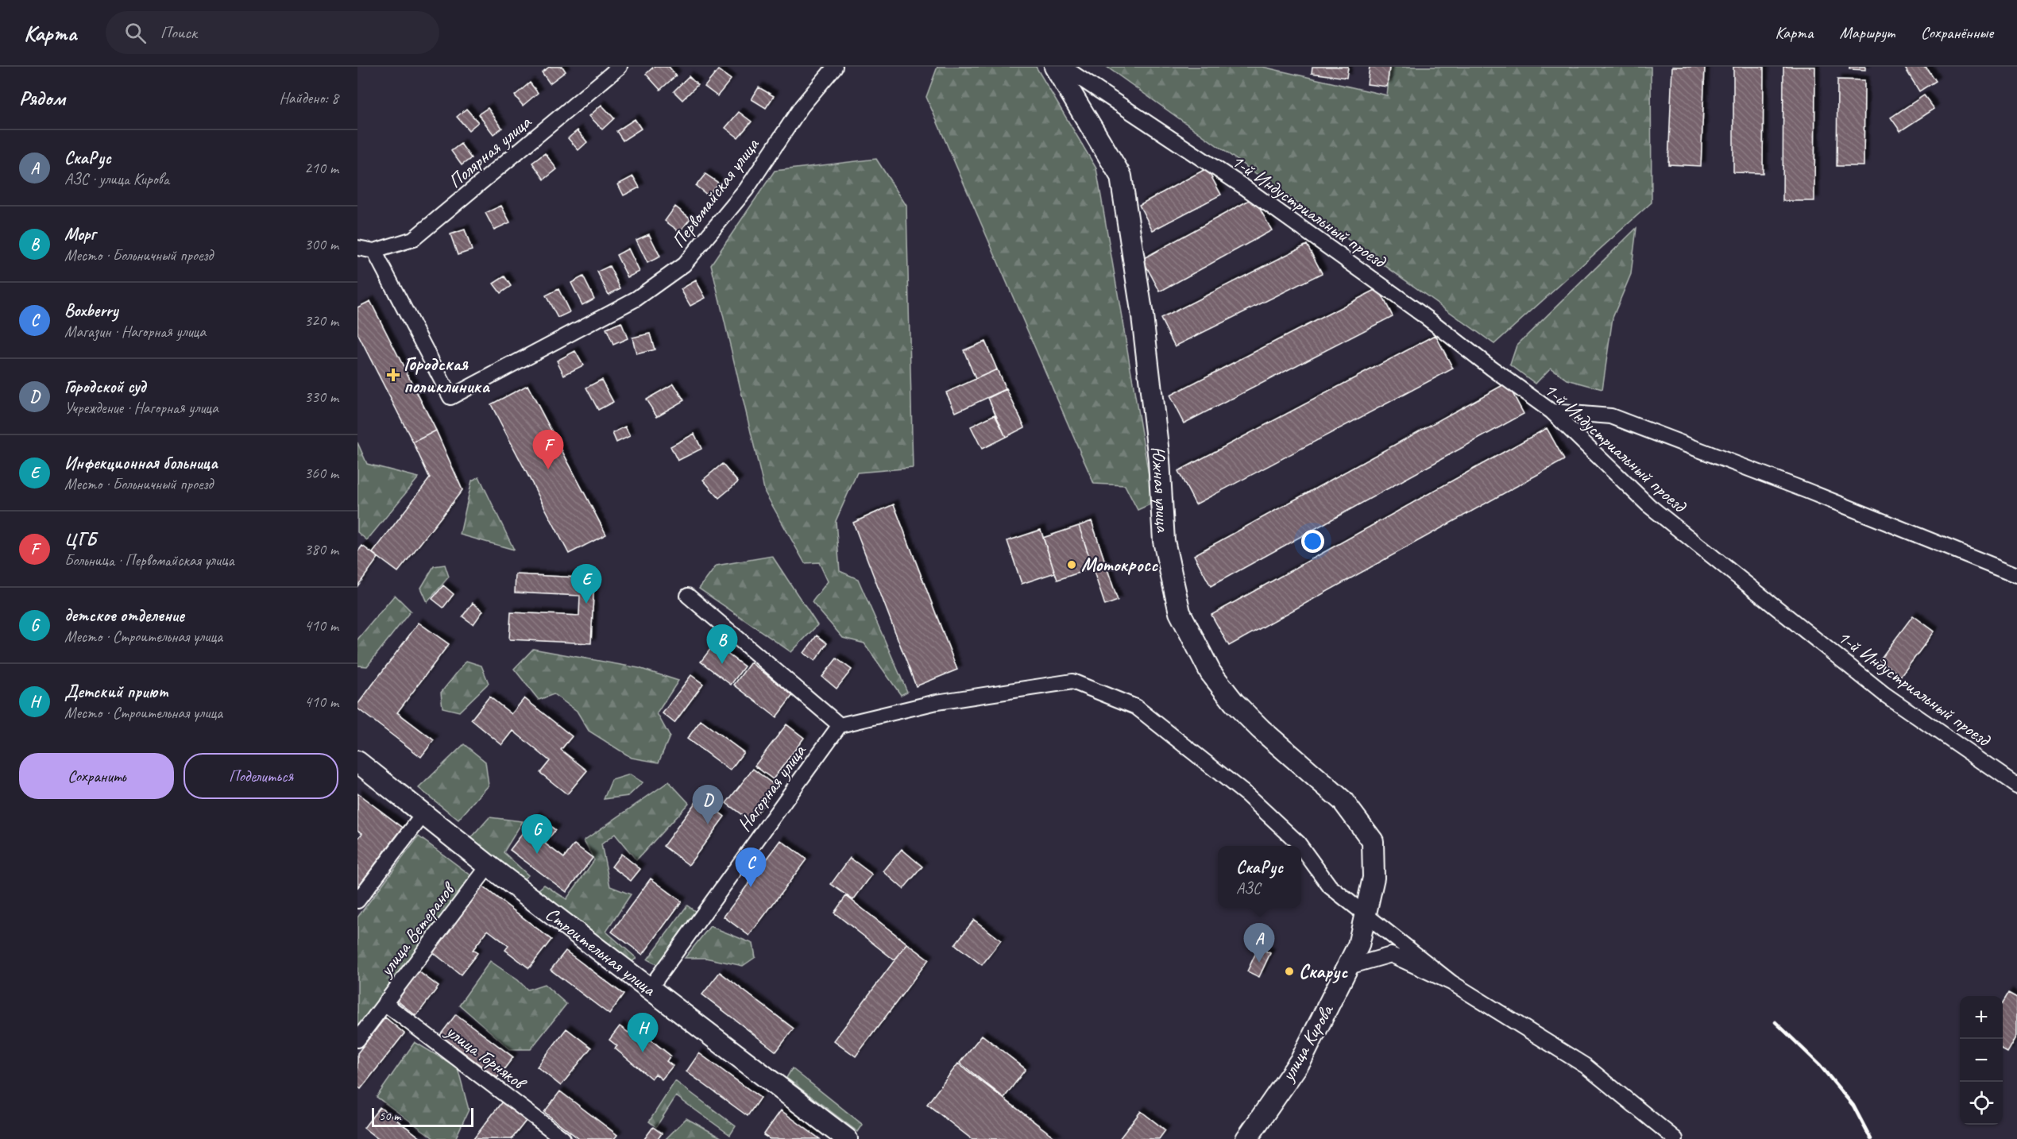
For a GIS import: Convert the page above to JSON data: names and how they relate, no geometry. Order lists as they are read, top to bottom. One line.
{"streets":{"street":["Полярная улица","Первомайская улица","1-й Индустриальный проезд","Южная улица","Нагорная улица","улица Ветеранов","Строительная улица","улица Кирова","улица Горняков"]},"crossings":[["Полярная улица","Первомайская улица"],["Южная улица","улица Кирова"],["Нагорная улица","Строительная улица"],["улица Ветеранов","Строительная улица"],["улица Ветеранов","улица Горняков"]],"places":{"health":["Городская поликлиника"],"other":["Мотокросс","Скарус"]},"scale_bar":"50 m","page":{"header":"Карта","search":"Поиск","nav":["Карта","Маршрут","Сохранённые"],"heading":["Рядом","Найдено: 8"],"list":[{"mark":"A","name":"СкаРус","note":"АЗС · улица Кирова","value":"210 m"},{"mark":"B","name":"Морг","note":"Место · Больничный проезд","value":"300 m"},{"mark":"C","name":"Boxberry","note":"Магазин · Нагорная улица","value":"320 m"},{"mark":"D","name":"Городской суд","note":"Учреждение · Нагорная улица","value":"330 m"},{"mark":"E","name":"Инфекционная больница","note":"Место · Больничный проезд","value":"360 m"},{"mark":"F","name":"ЦГБ","note":"Больница · Первомайская улица","value":"380 m"},{"mark":"G","name":"детское отделение","note":"Место · Строительная улица","value":"410 m"},{"mark":"H","name":"Детский приют","note":"Место · Строительная улица","value":"410 m"}],"pins":["F","E","B","D","G","C","A","H"],"buttons":["Сохранить","Поделиться"],"popup":["СкаРус","АЗС"],"map_buttons":["+","−"],"scale":"50 m"}}
